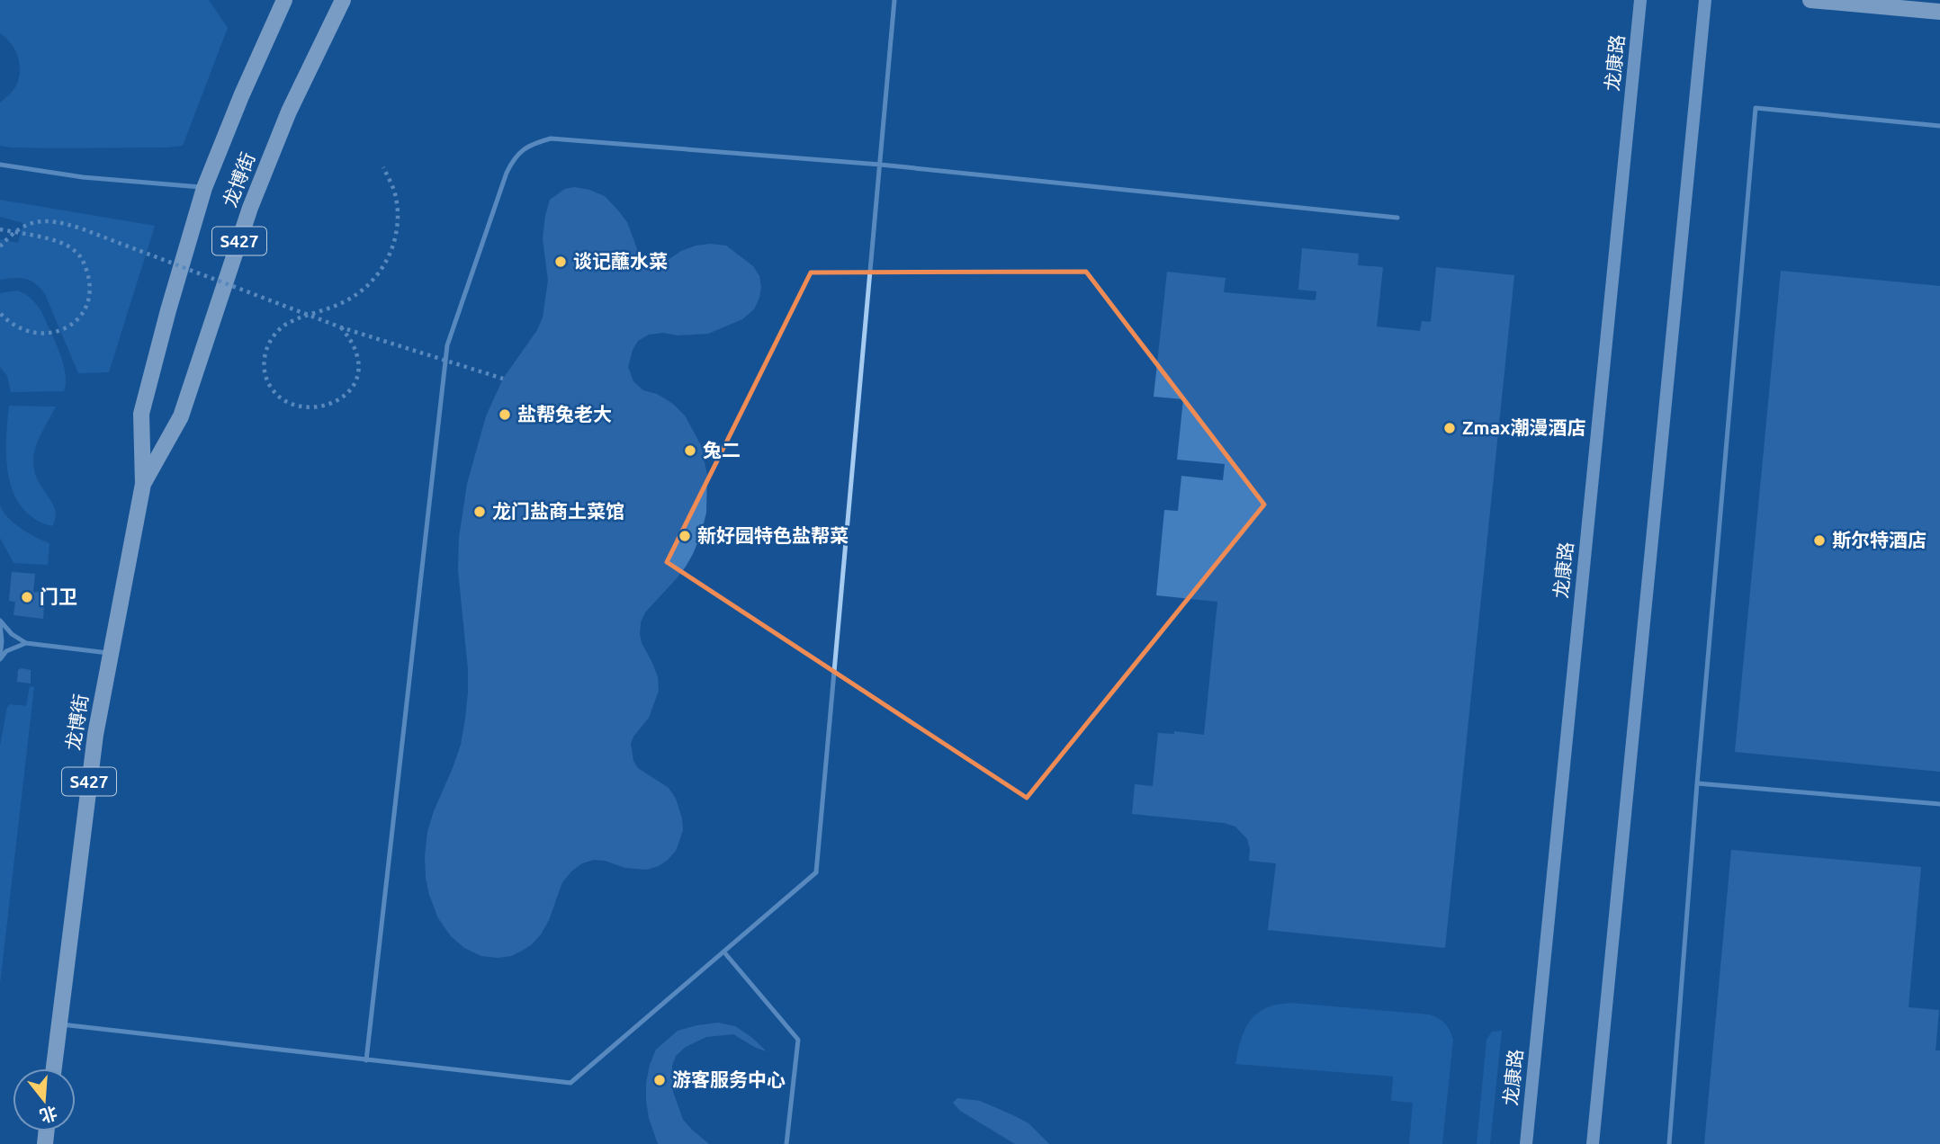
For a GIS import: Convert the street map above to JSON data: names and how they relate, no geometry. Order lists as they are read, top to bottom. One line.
{"streets":{"main road":["龙博街","S427"],"street":["龙康路"]},"places":["谈记蘸水菜","盐帮兔老大","Zmax潮漫酒店","兔二","龙门盐商土菜馆","新好园特色盐帮菜","斯尔特酒店","门卫","游客服务中心"],"north":"bottom"}
